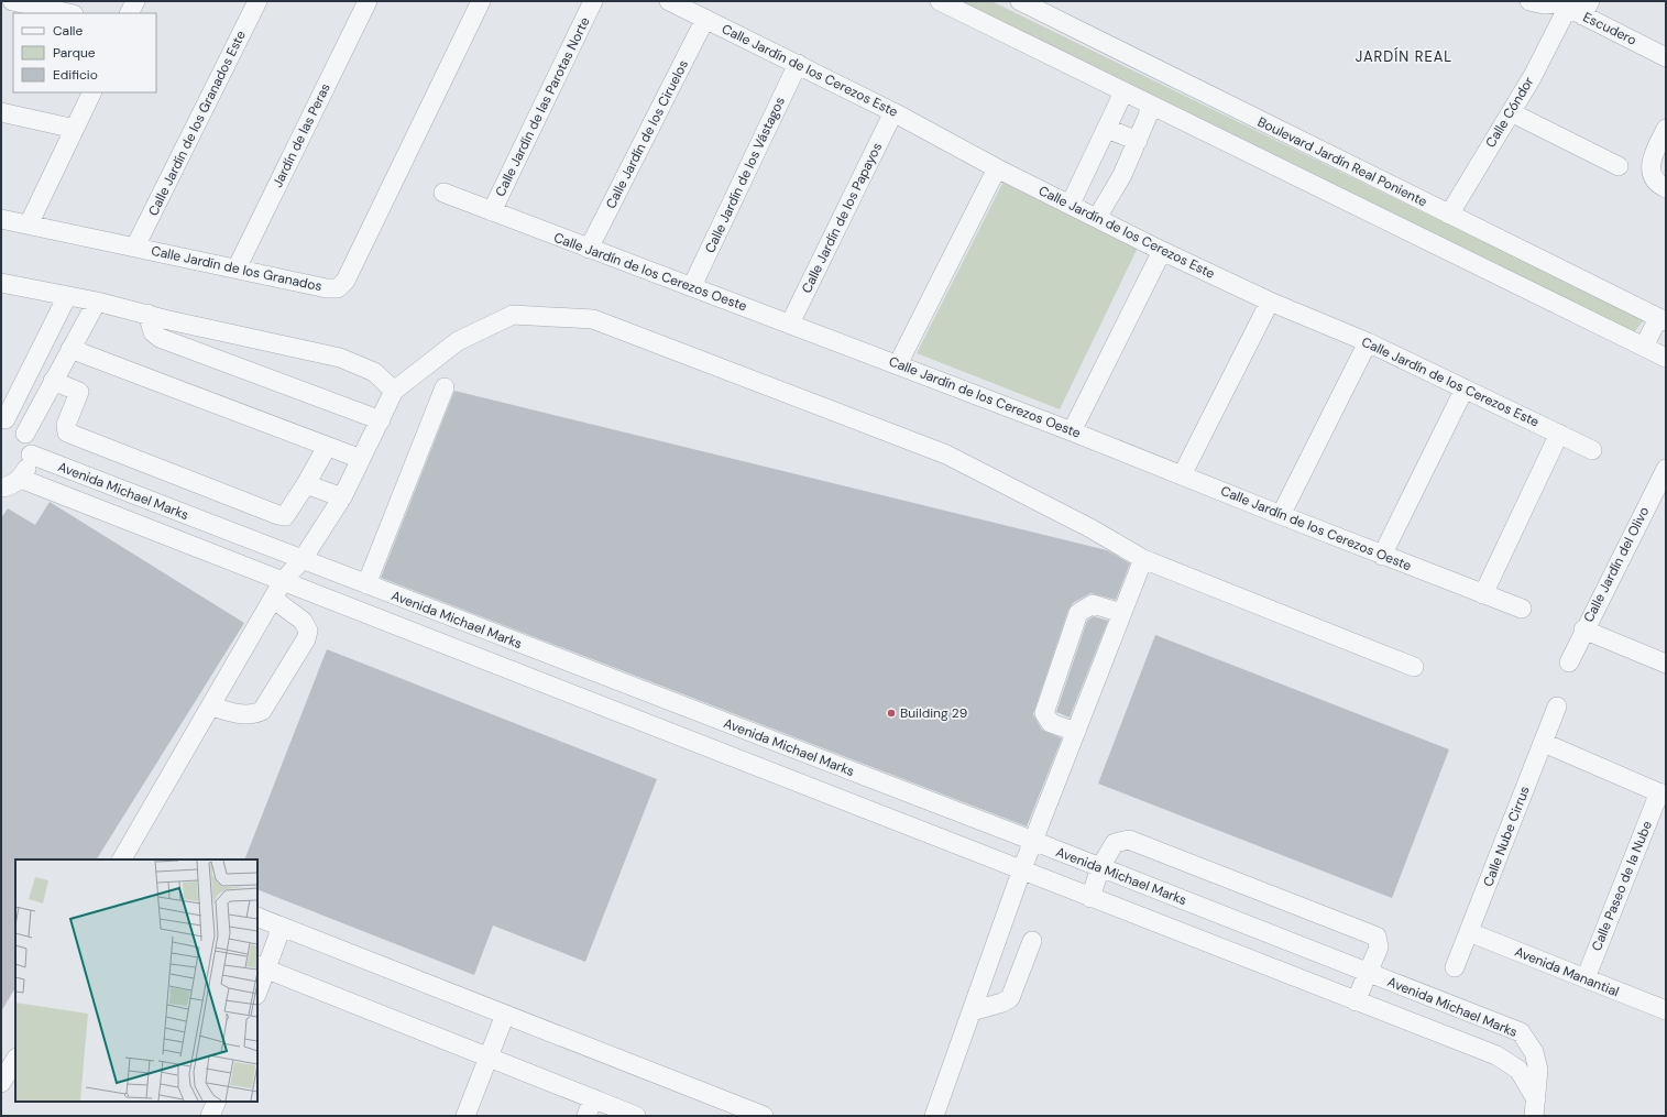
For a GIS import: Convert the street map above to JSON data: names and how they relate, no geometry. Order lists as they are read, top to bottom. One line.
{"streets":{"street":["Escudero","Calle Jardín de los Cerezos Este","Calle Jardín de las Parotas Norte","Calle Cóndor","Calle Jardín de los Granados Este","Calle Jardín de los Ciruelos","Jardín de las Peras","Boulevard Jardín Real Poniente","Calle Jardín de los Vástagos","Calle Jardín de los Papayos","Calle Jardín de los Granados","Calle Jardín de los Cerezos Oeste","Avenida Michael Marks","Calle Jardín del Olivo","Calle Nube Cirrus","Calle Paseo de la Nube","Avenida Manantial"]},"crossings":[["Escudero","Calle Cóndor"],["Calle Jardín de los Cerezos Este","Calle Jardín de los Ciruelos"],["Calle Jardín de los Cerezos Este","Calle Jardín de los Vástagos"],["Calle Jardín de los Cerezos Este","Calle Jardín de los Papayos"],["Calle Jardín de las Parotas Norte","Calle Jardín de los Cerezos Oeste"],["Calle Cóndor","Boulevard Jardín Real Poniente"],["Calle Jardín de los Granados Este","Calle Jardín de los Granados"],["Calle Jardín de los Ciruelos","Calle Jardín de los Cerezos Oeste"],["Jardín de las Peras","Calle Jardín de los Granados"],["Calle Jardín de los Vástagos","Calle Jardín de los Cerezos Oeste"],["Calle Jardín de los Papayos","Calle Jardín de los Cerezos Oeste"],["Calle Nube Cirrus","Avenida Manantial"],["Calle Paseo de la Nube","Avenida Manantial"]],"districts":["JARDÍN REAL"],"places":["Building 29"],"legend":["Calle","Parque","Edificio"]}
